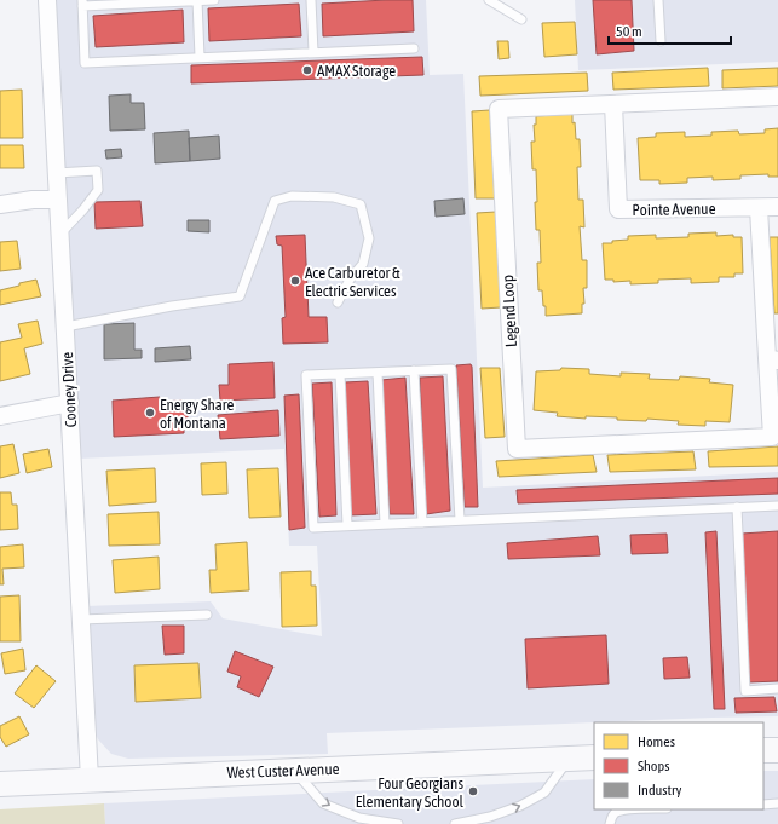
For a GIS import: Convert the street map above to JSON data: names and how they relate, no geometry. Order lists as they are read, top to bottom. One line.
{"streets":{"main road":["West Custer Avenue"],"street":["Pointe Avenue","Legend Loop","Cooney Drive"]},"crossings":[["Pointe Avenue","Legend Loop"],["Cooney Drive","West Custer Avenue"]],"places":["AMAX Storage","Ace Carburetor & Electric Services","Energy Share of Montana","Four Georgians Elementary School"],"legend":["Homes","Shops","Industry"],"scale_bar":"50 m"}
